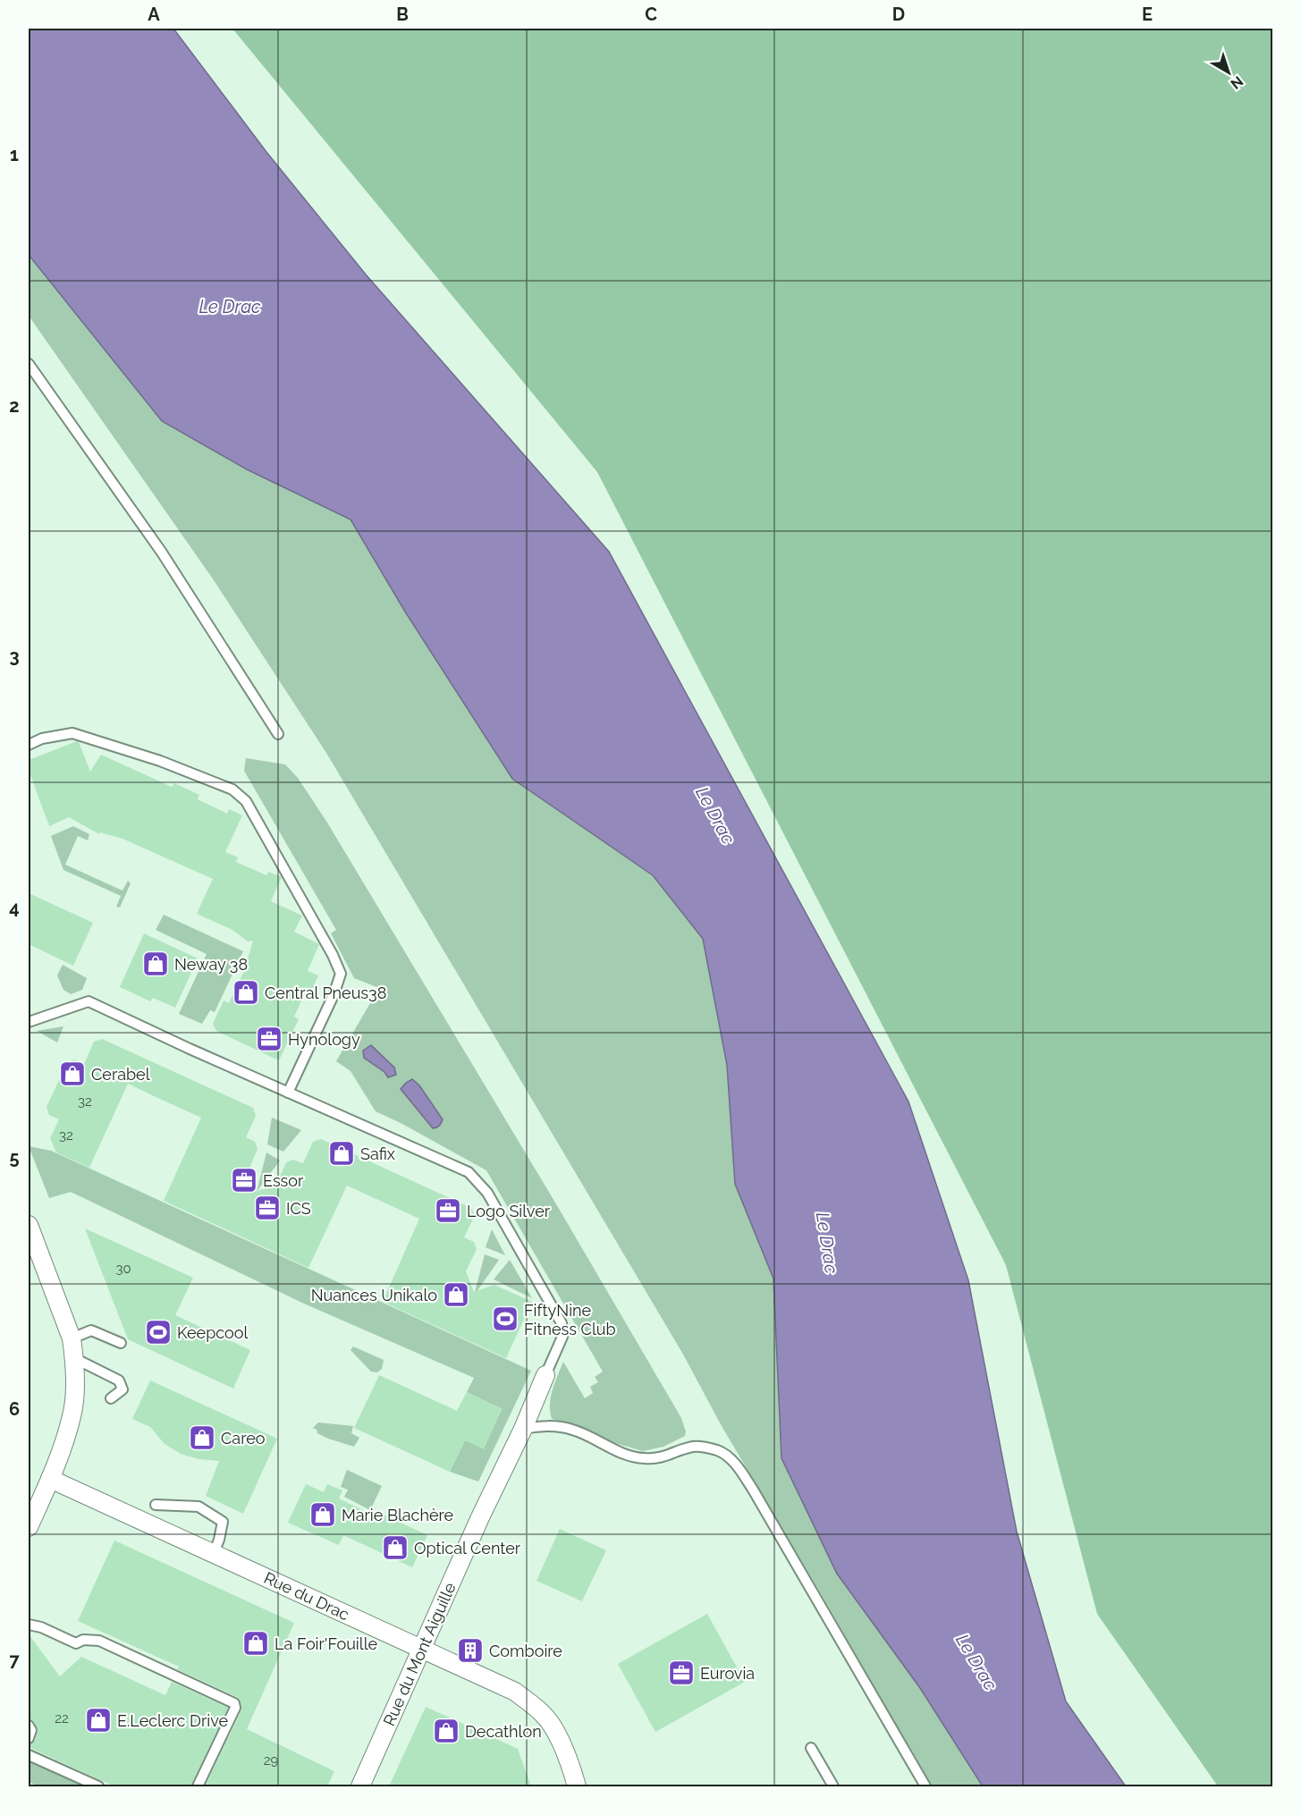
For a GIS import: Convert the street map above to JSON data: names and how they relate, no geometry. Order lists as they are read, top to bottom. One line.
{"streets":{"street":["Rue du Drac","Rue du Mont Aiguille"]},"crossings":[["Rue du Drac","Rue du Mont Aiguille"]],"water":["Le Drac"],"places":{"shop":["Neway 38","Central Pneus38","Cerabel","Safix","Nuances Unikalo","Careo","Marie Blachère","Optical Center","La Foir'Fouille","E.Leclerc Drive","Decathlon"],"office":["Hynology","Essor","ICS","Logo Silver","Eurovia"],"sports":["FiftyNine Fitness Club","Keepcool"],"building":["Comboire"]},"house_numbers":["32","32","30","22","29"],"north":"bottom right","grid":{"columns":["A","B","C","D","E"],"rows":["1","2","3","4","5","6","7"]}}
